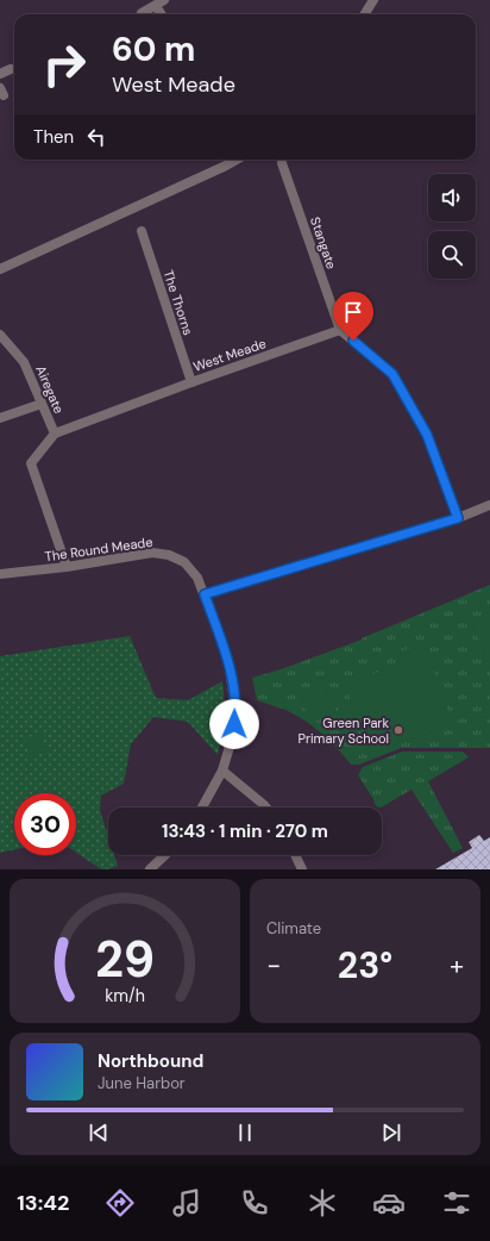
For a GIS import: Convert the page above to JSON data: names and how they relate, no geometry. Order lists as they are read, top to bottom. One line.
{"streets":{"street":["Stangate","The Thorns","West Meade","Airegate","The Round Meade"]},"crossings":[["Stangate","West Meade"],["The Thorns","West Meade"],["West Meade","Airegate"]],"places":["Green Park Primary School"],"page":{"turn":["60 m","West Meade"],"then":"Then","limit":"30","trip":"13:43 · 1 min · 270 m","tile":"Climate","heat":["−","23°","+"],"song":["Northbound","June Harbor"],"tabs":"13:42","gauge":["29","km/h"]}}
